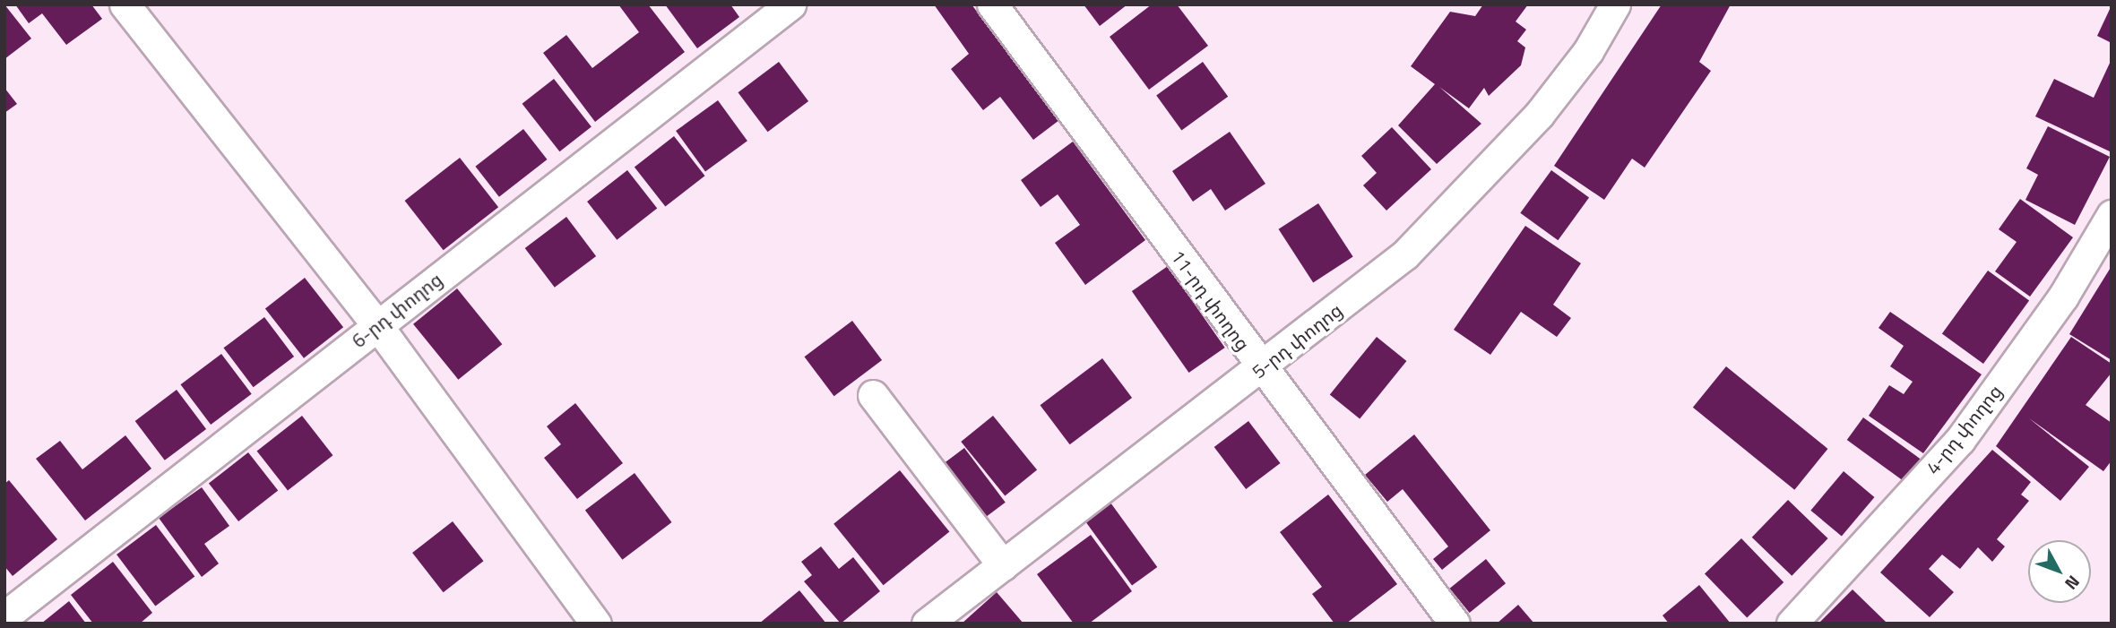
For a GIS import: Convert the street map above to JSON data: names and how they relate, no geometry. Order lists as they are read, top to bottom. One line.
{"streets":{"street":["11-րդ փողոց","6-րդ փողոց","5-րդ փողոց","4-րդ փողոց"]},"crossings":[["11-րդ փողոց","5-րդ փողոց"]],"north":"bottom right"}
